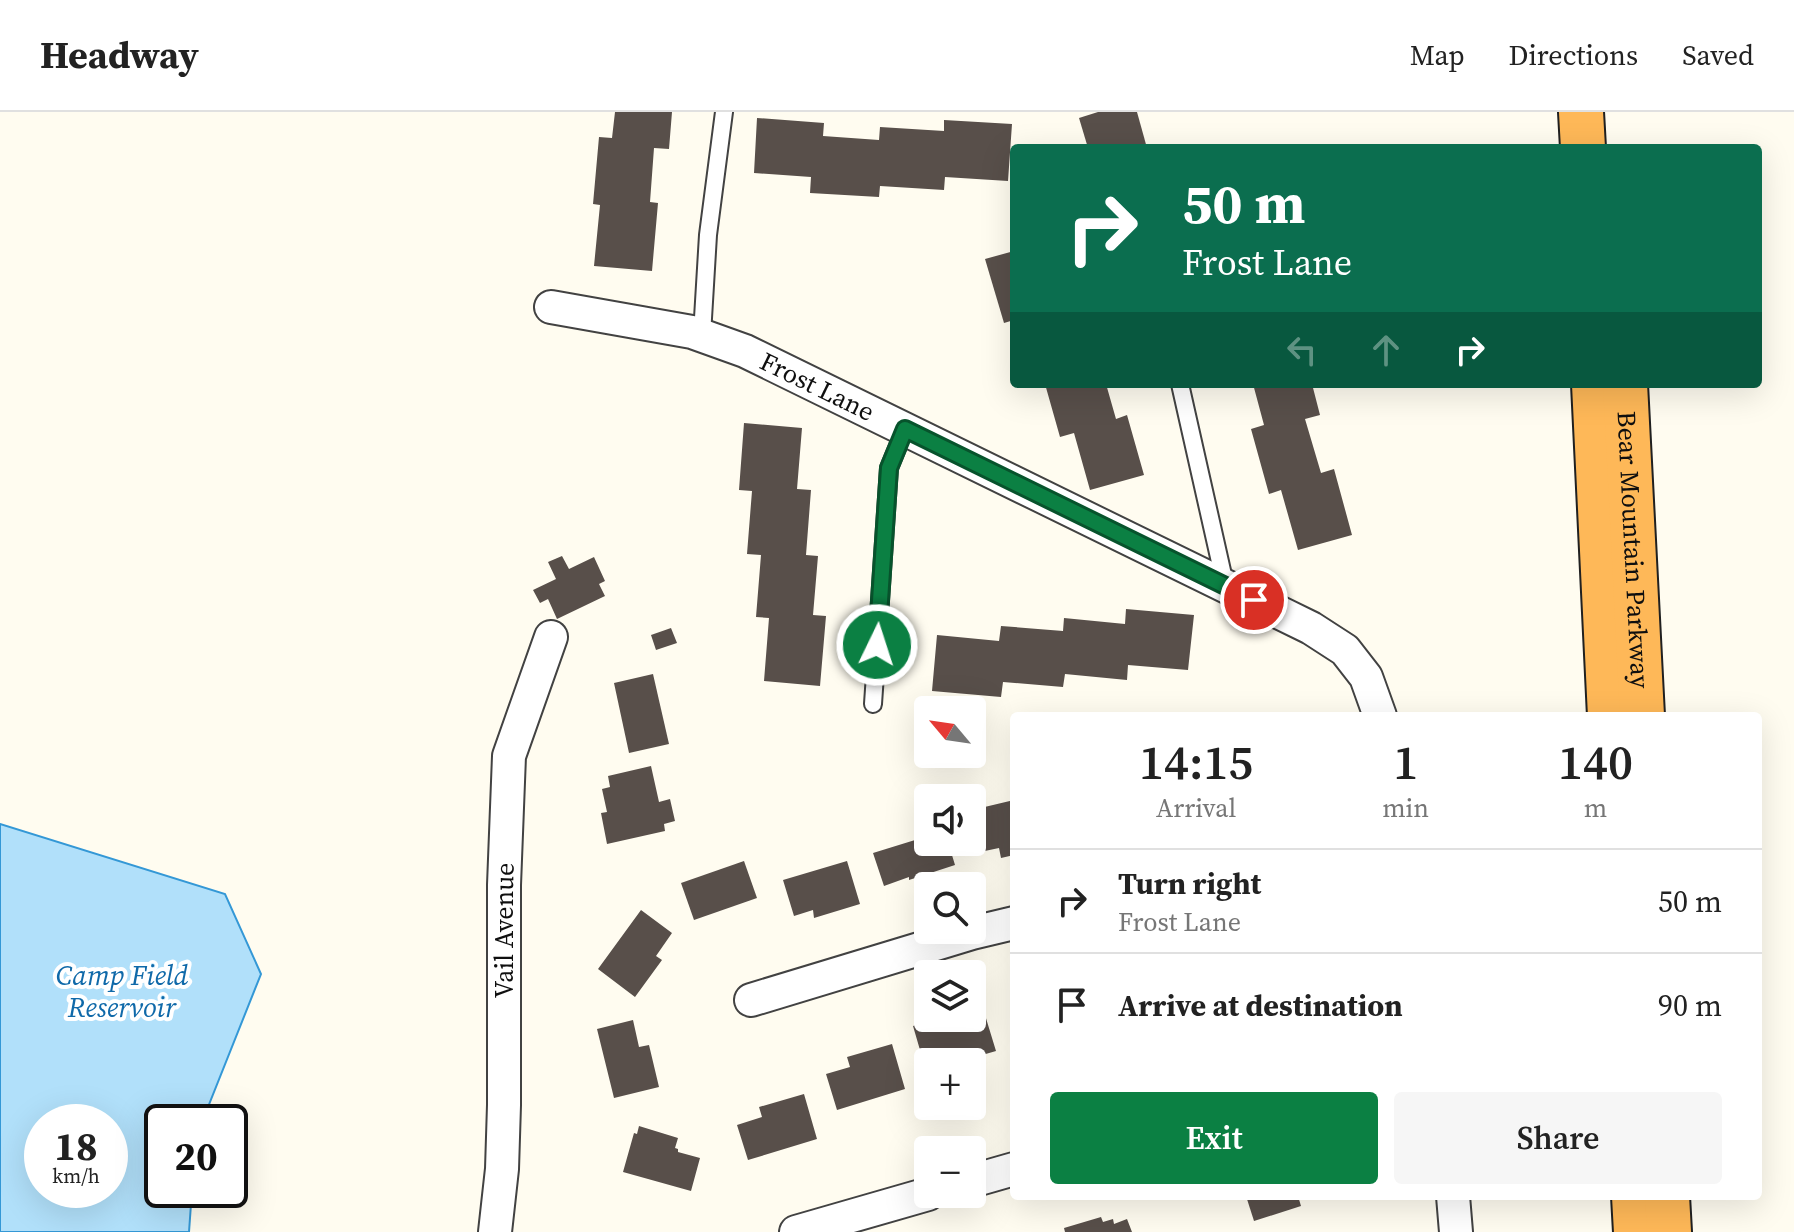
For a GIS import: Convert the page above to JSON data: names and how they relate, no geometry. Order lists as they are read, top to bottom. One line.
{"streets":{"highway":["Bear Mountain Parkway"],"street":["Frost Lane","Vail Avenue"]},"water":["Camp Field Reservoir"],"north":"top left","page":{"header":"Headway","nav":["Map","Directions","Saved"],"turn":["50 m","Frost Lane"],"map_buttons":["+","−"],"eta":["14:15","Arrival","1","min","140","m"],"list":[{"name":"Turn right","note":"Frost Lane","value":"50 m"},{"name":"Arrive at destination","value":"90 m"}],"buttons":["Exit","Share"],"speed":"18 km/h","limit":"20"}}
